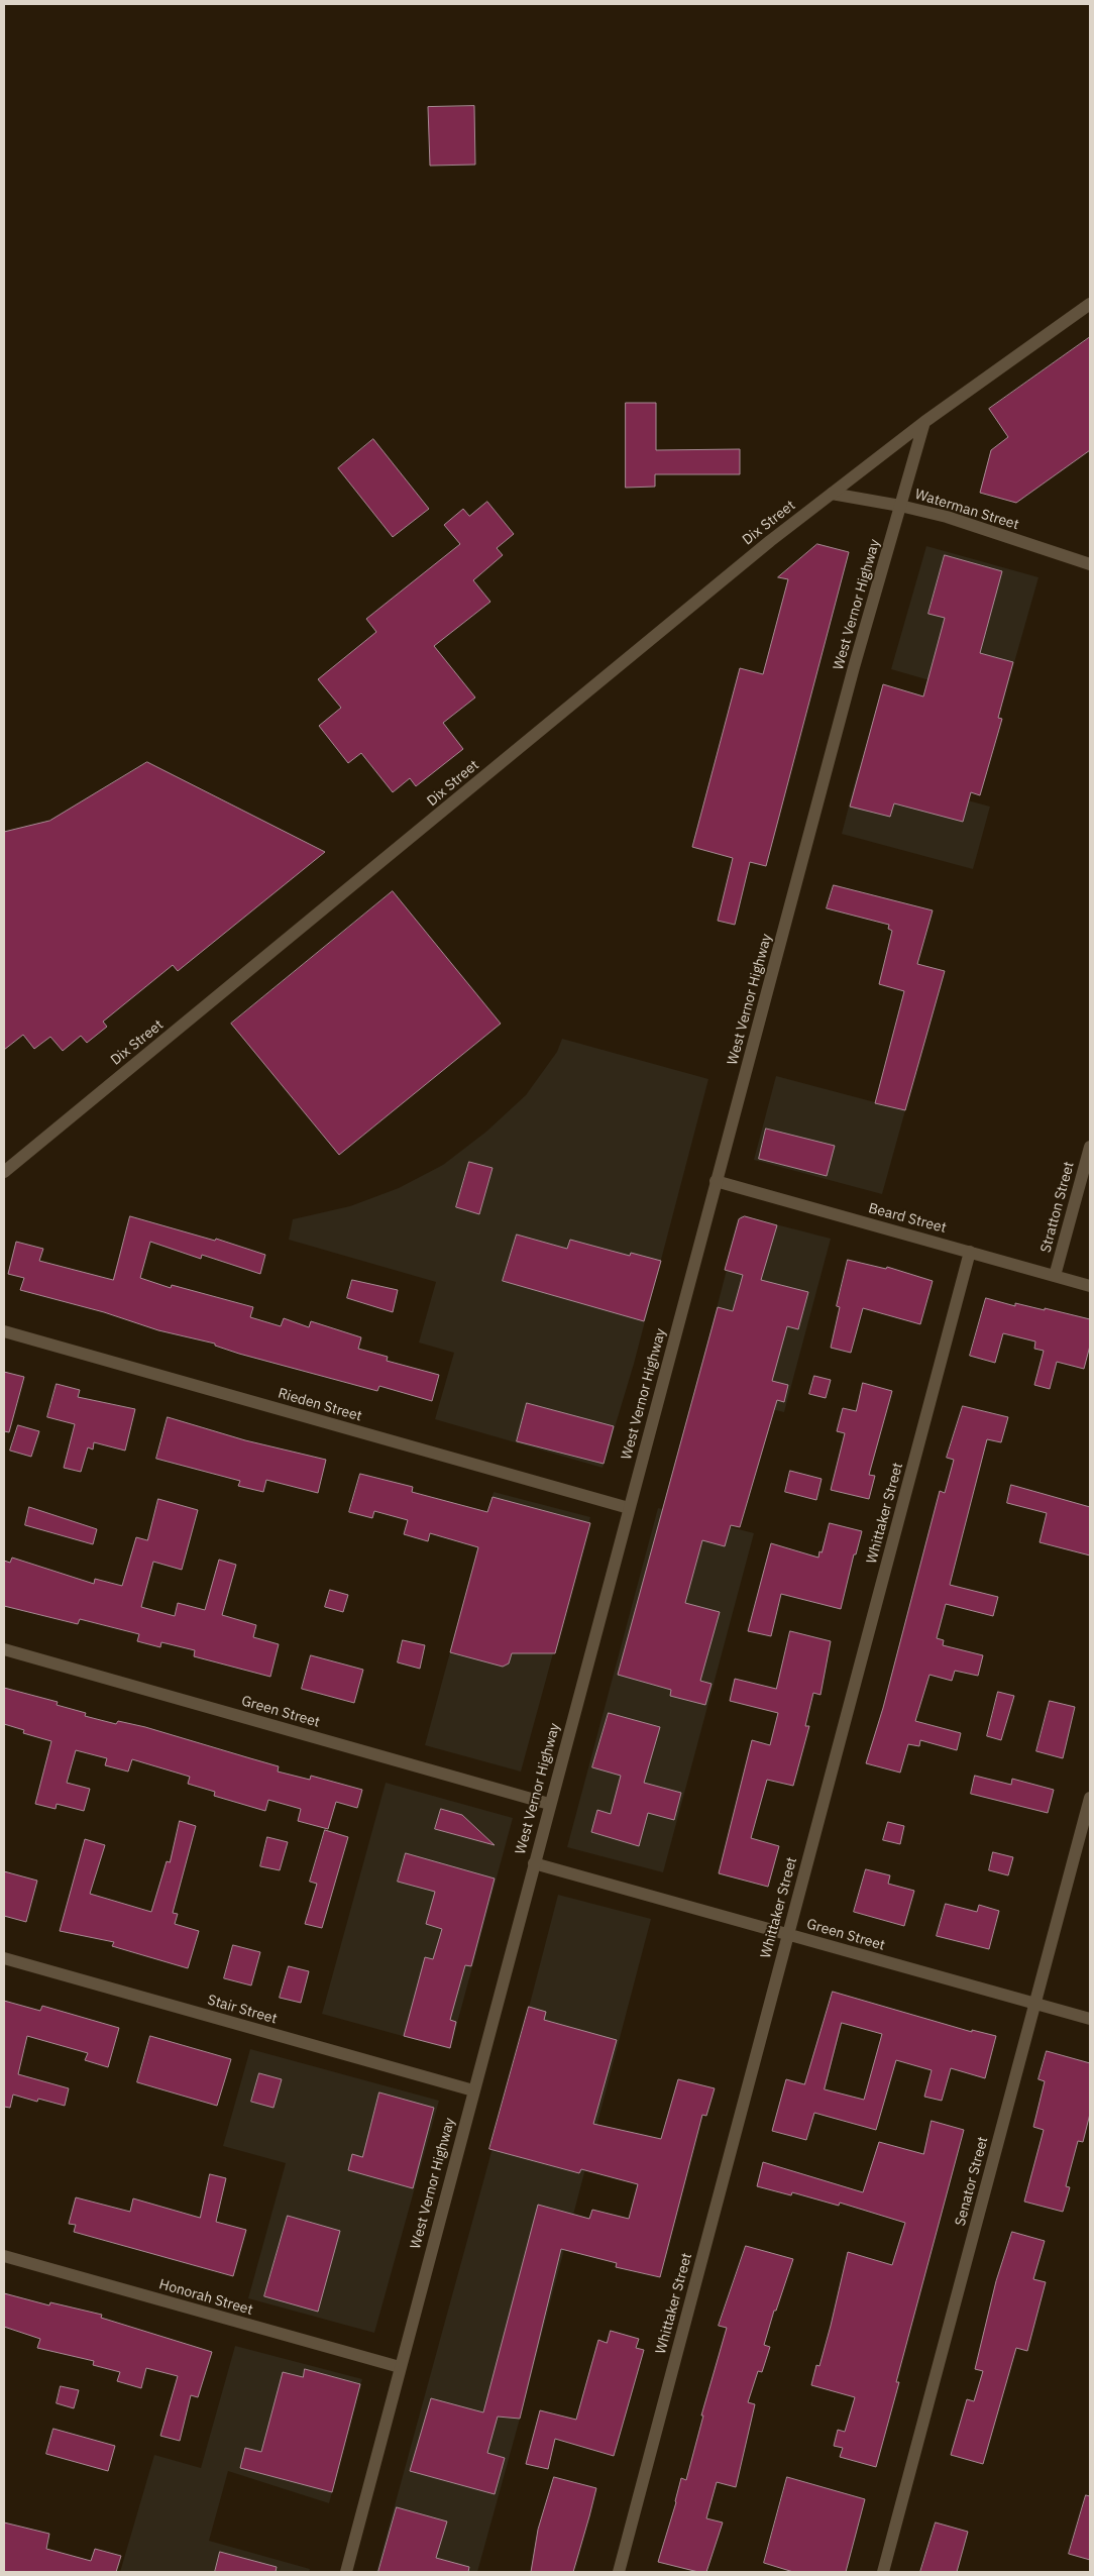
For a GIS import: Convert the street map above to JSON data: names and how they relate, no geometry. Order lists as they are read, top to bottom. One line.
{"streets":{"street":["Waterman Street","Dix Street","West Vernor Highway","Stratton Street","Beard Street","Rieden Street","Whittaker Street","Green Street","Stair Street","Senator Street","Honorah Street"]},"crossings":[["Waterman Street","Dix Street"],["Waterman Street","West Vernor Highway"],["Dix Street","West Vernor Highway"],["West Vernor Highway","Beard Street"],["West Vernor Highway","Rieden Street"],["West Vernor Highway","Green Street"],["West Vernor Highway","Stair Street"],["West Vernor Highway","Honorah Street"],["Stratton Street","Beard Street"],["Beard Street","Whittaker Street"],["Whittaker Street","Green Street"],["Green Street","Senator Street"]]}
